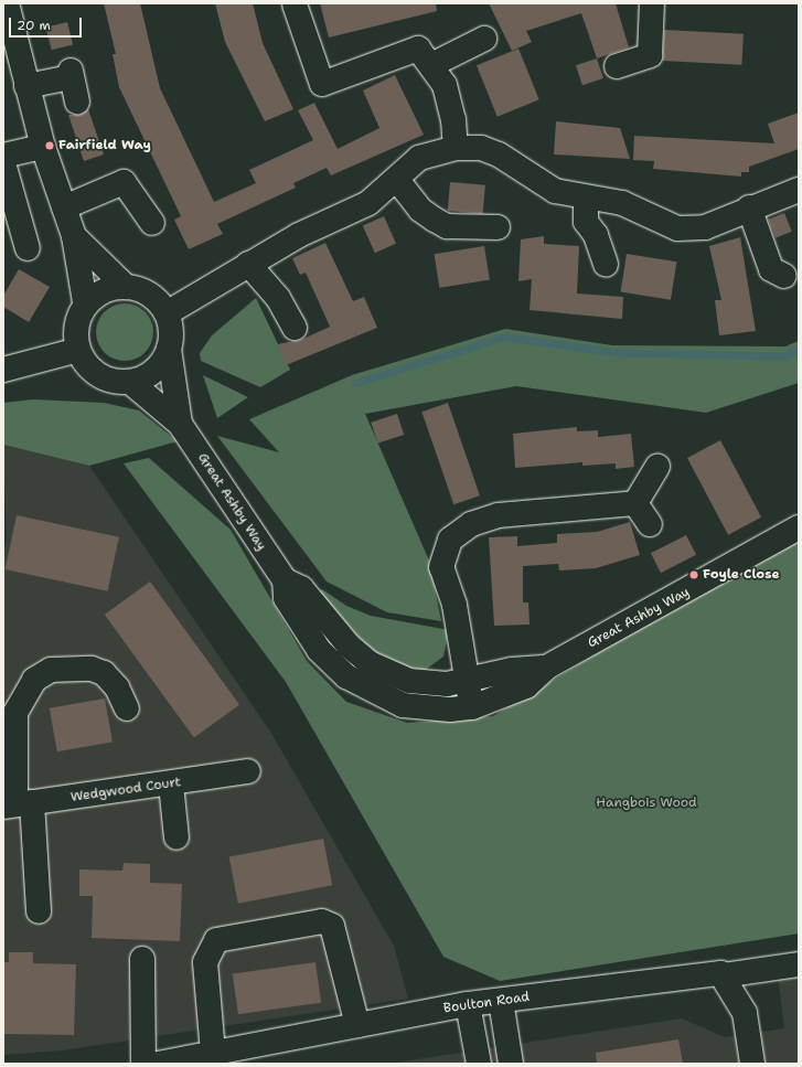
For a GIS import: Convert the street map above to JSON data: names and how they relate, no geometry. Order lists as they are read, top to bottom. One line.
{"streets":{"street":["Great Ashby Way","Wedgwood Court","Boulton Road"]},"parks":["Hangbois Wood"],"places":["Fairfield Way","Foyle Close"],"scale_bar":"20 m"}
